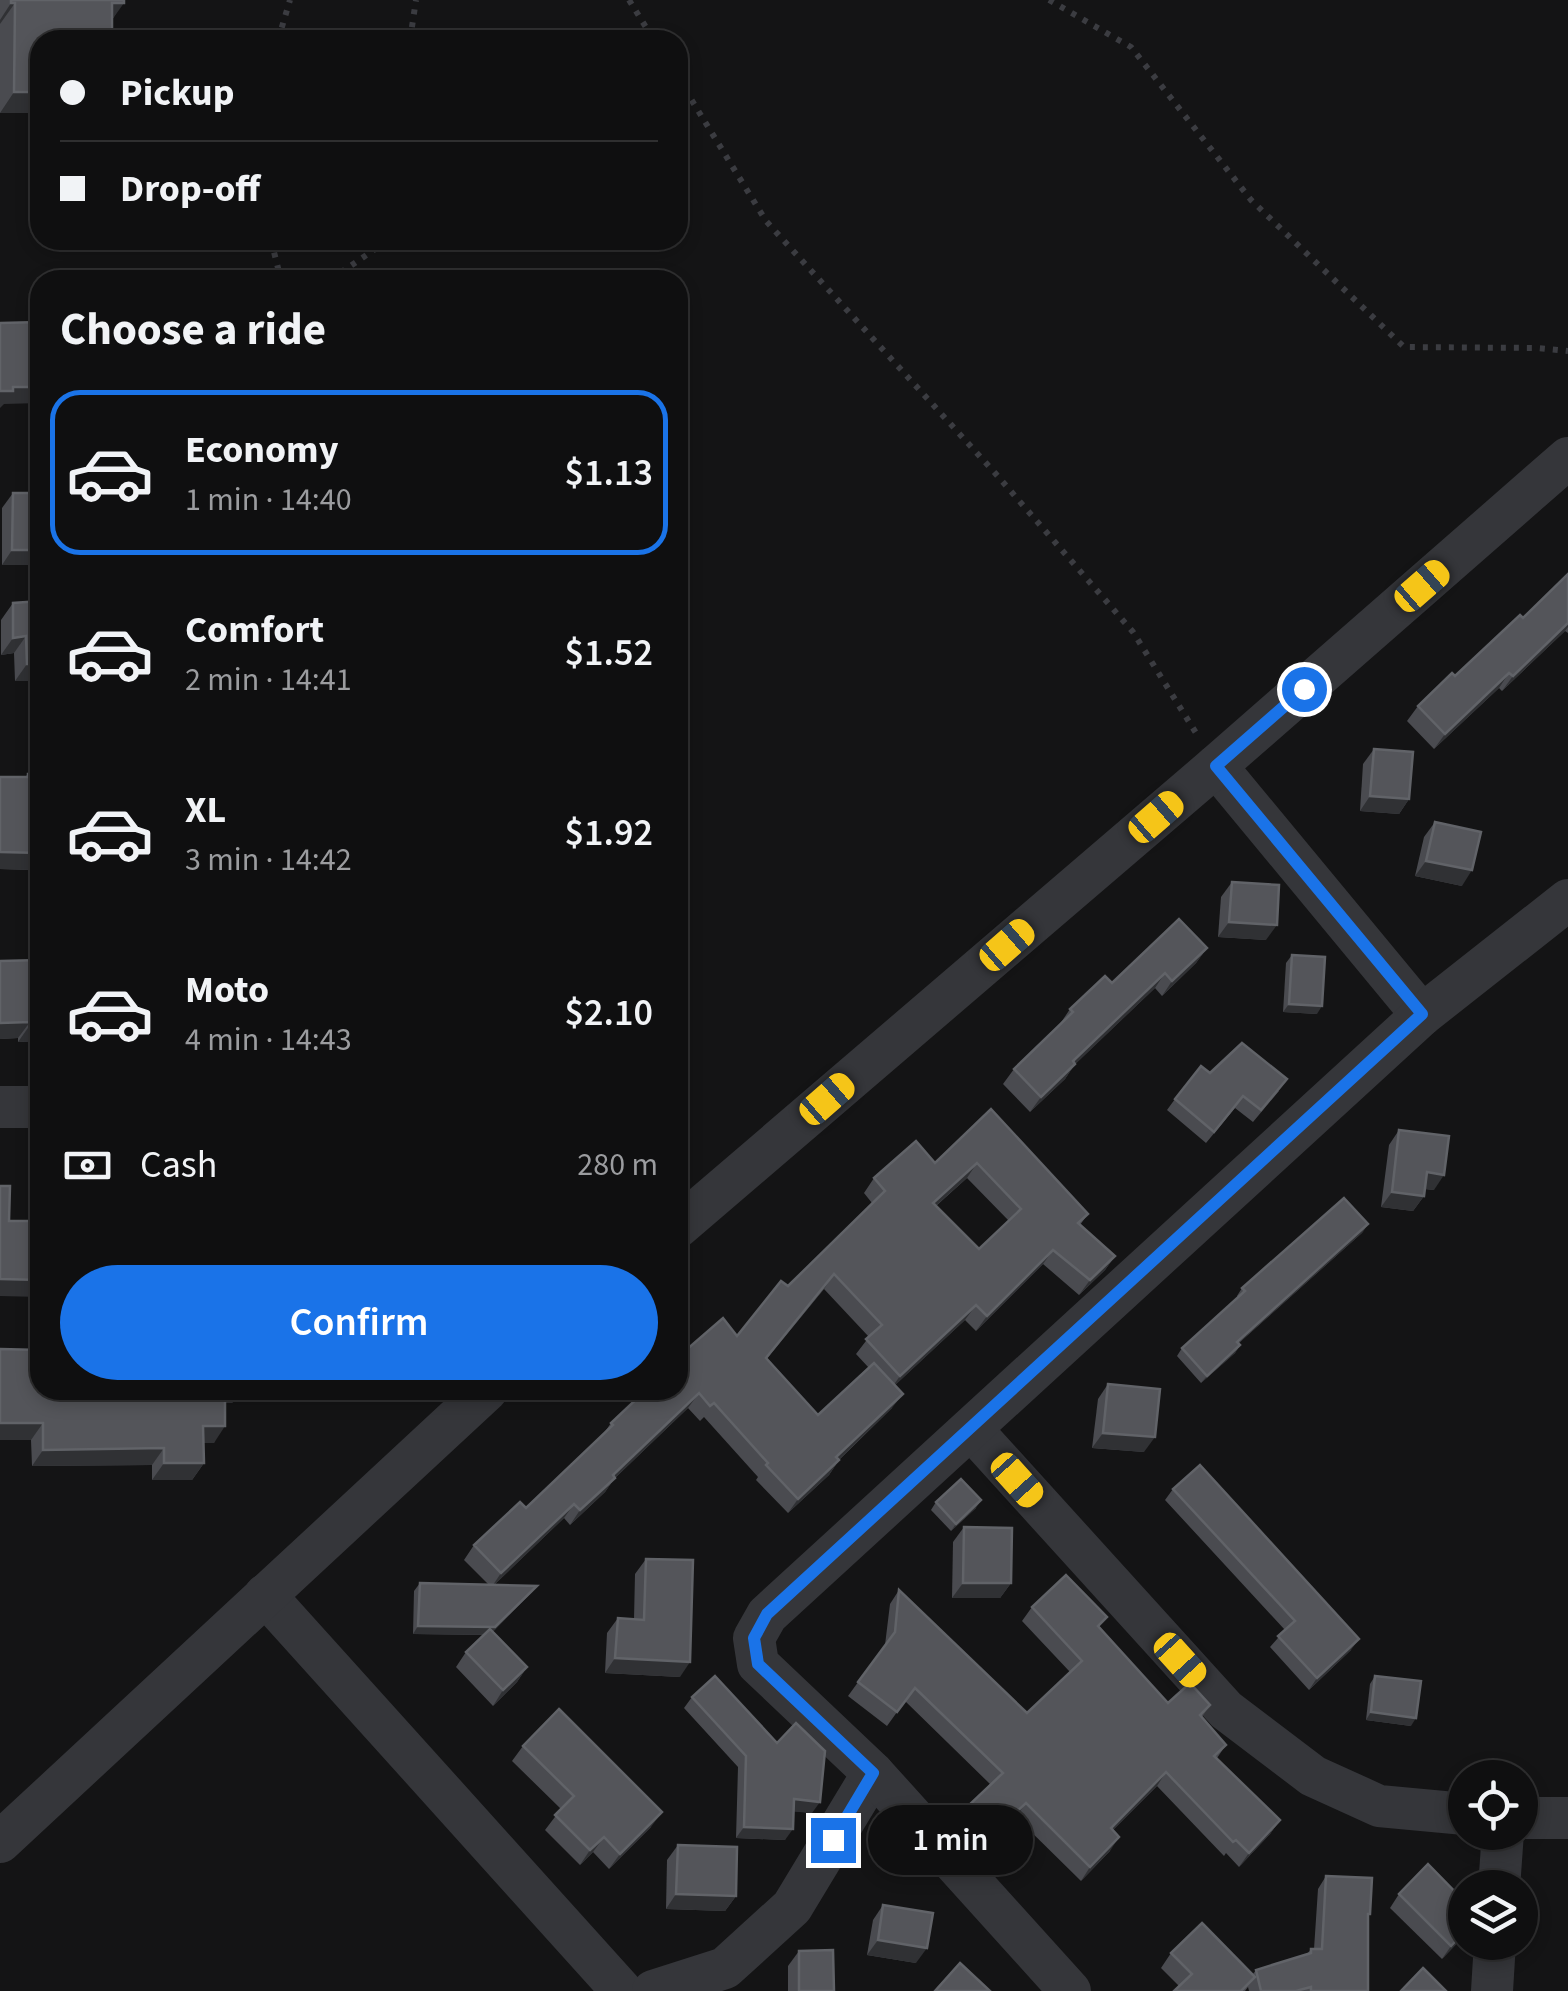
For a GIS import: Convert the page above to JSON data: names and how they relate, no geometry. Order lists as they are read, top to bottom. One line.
{"page":{"banner":["Pickup","Drop-off"],"heading":"Choose a ride","list":[{"name":"Economy","note":"1 min · 14:40","value":"$1.13"},{"name":"Comfort","note":"2 min · 14:41","value":"$1.52"},{"name":"XL","note":"3 min · 14:42","value":"$1.92"},{"name":"Moto","note":"4 min · 14:43","value":"$2.10"}],"pay":["Cash","280 m"],"buttons":"Confirm","bubble":"1 min"}}
